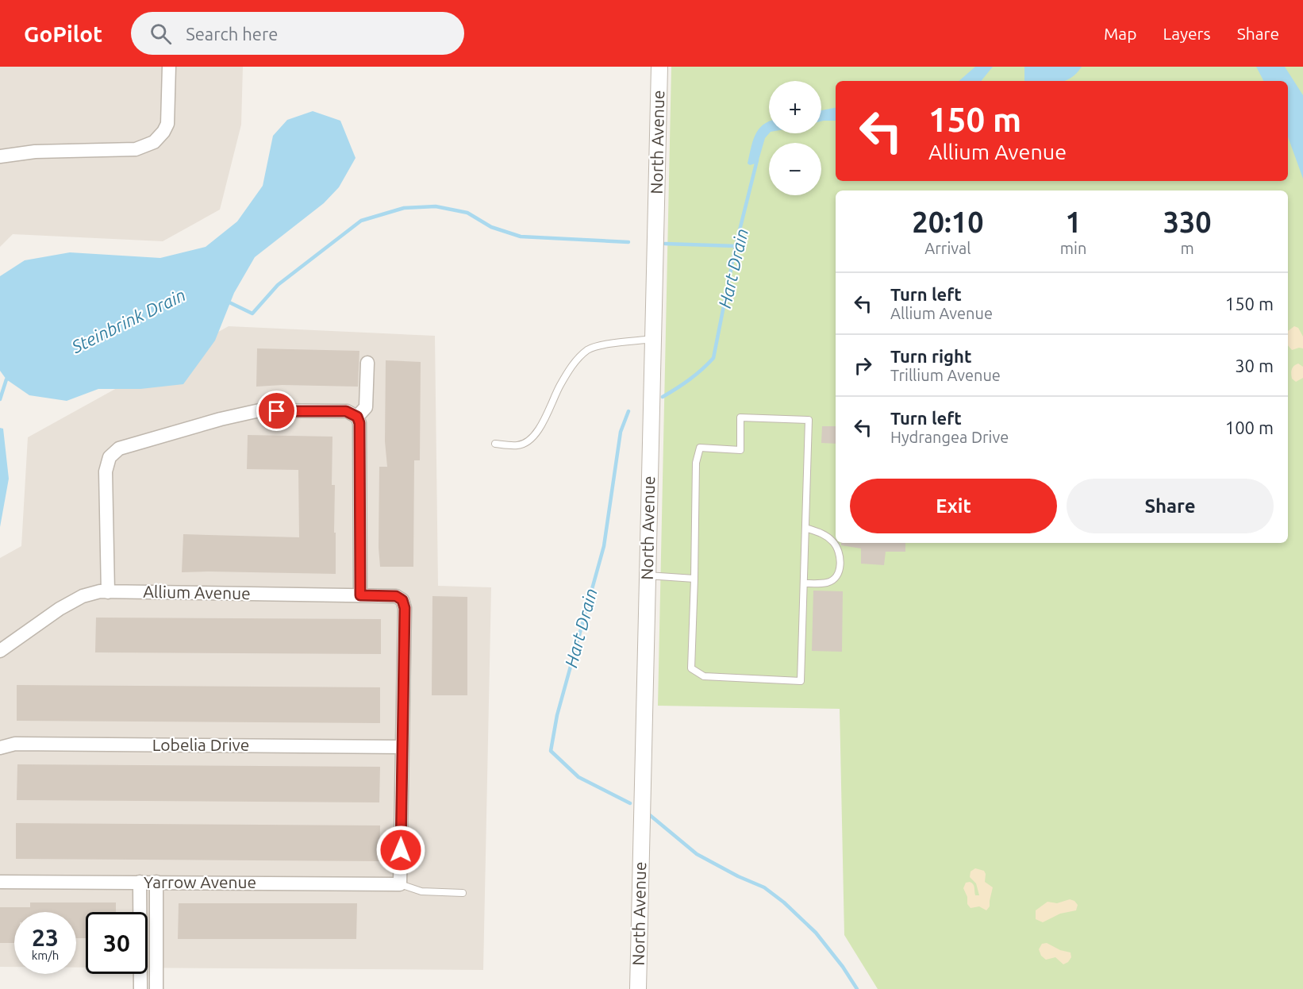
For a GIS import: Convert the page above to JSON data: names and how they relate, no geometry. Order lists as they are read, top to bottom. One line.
{"streets":{"street":["North Avenue","Allium Avenue","Lobelia Drive","Yarrow Avenue"]},"crossings":[["Allium Avenue","Lobelia Drive"]],"water":["Hart Drain","Steinbrink Drain"],"page":{"header":"GoPilot","search":"Search here","nav":["Map","Layers","Share"],"map_buttons":["+","−"],"turn":["150 m","Allium Avenue"],"eta":["20:10","Arrival","1","min","330","m"],"list":[{"name":"Turn left","note":"Allium Avenue","value":"150 m"},{"name":"Turn right","note":"Trillium Avenue","value":"30 m"},{"name":"Turn left","note":"Hydrangea Drive","value":"100 m"}],"buttons":["Exit","Share"],"speed":"23 km/h","limit":"30"}}
